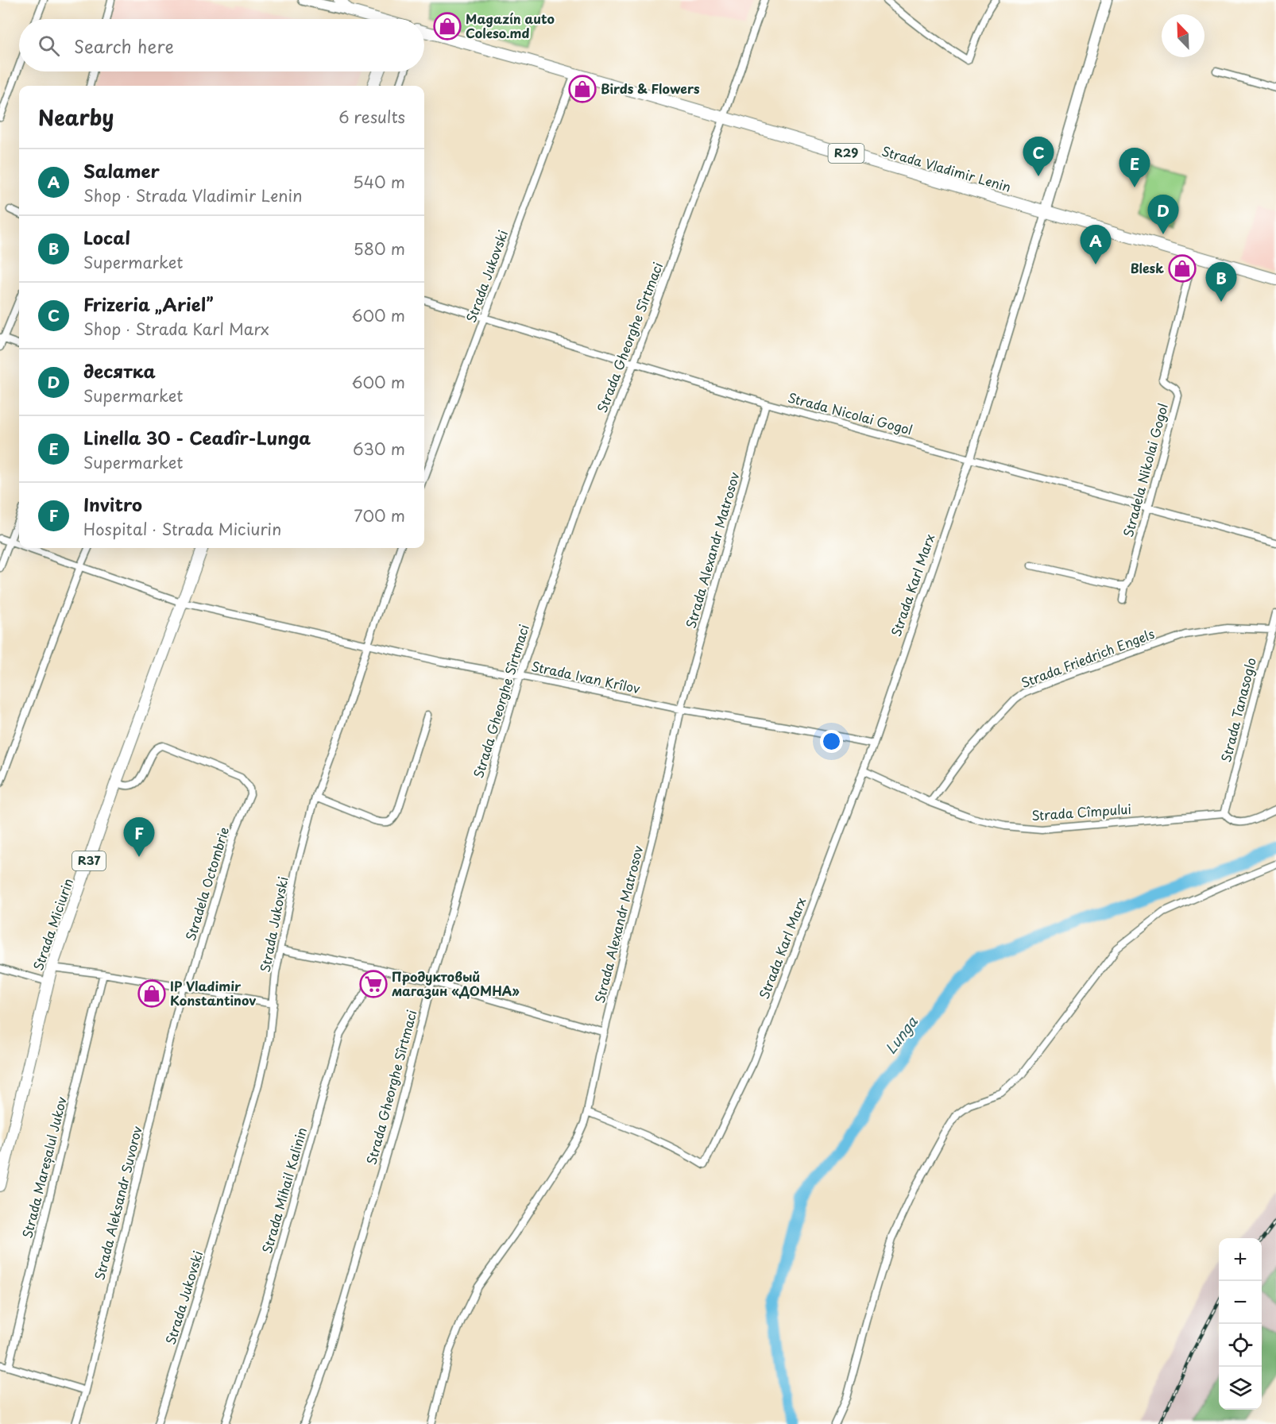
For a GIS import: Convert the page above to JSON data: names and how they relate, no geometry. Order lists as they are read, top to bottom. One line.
{"streets":{"main road":["R29","Strada Vladimir Lenin","R37","Strada Miciurin"],"street":["Strada Jukovski","Strada Gheorghe Sîrtmaci","Strada Nicolai Gogol","Stradela Nikolai Gogol","Strada Alexandr Matrosov","Strada Karl Marx","Strada Friedrich Engels","Strada Ivan Krîlov","Strada Tanasoglo","Strada Cîmpului","Stradela Octombrie","Strada Mareșalul Jukov","Strada Mihail Kalinin","Strada Aleksandr Suvorov"]},"crossings":[["Strada Vladimir Lenin","Strada Jukovski"],["Strada Vladimir Lenin","Strada Gheorghe Sîrtmaci"],["Strada Vladimir Lenin","Stradela Nikolai Gogol"],["Strada Vladimir Lenin","Strada Karl Marx"],["Strada Jukovski","Strada Nicolai Gogol"],["Strada Jukovski","Strada Ivan Krîlov"],["Strada Gheorghe Sîrtmaci","Strada Nicolai Gogol"],["Strada Gheorghe Sîrtmaci","Strada Ivan Krîlov"],["Strada Nicolai Gogol","Stradela Nikolai Gogol"],["Strada Nicolai Gogol","Strada Alexandr Matrosov"],["Strada Nicolai Gogol","Strada Karl Marx"],["Strada Alexandr Matrosov","Strada Karl Marx"],["Strada Alexandr Matrosov","Strada Ivan Krîlov"],["Strada Karl Marx","Strada Ivan Krîlov"],["Strada Karl Marx","Strada Cîmpului"],["Strada Friedrich Engels","Strada Tanasoglo"],["Strada Friedrich Engels","Strada Cîmpului"],["Strada Ivan Krîlov","Strada Miciurin"],["Strada Tanasoglo","Strada Cîmpului"],["Stradela Octombrie","Strada Miciurin"],["Stradela Octombrie","Strada Aleksandr Suvorov"]],"water":["Lunga"],"places":{"shop":["Magazín auto Coleso.md","Birds & Flowers","Blesk","IP Vladimir Konstantinov"],"supermarket":["Продуктовый магазин «ДОМНА»"]},"north":"top left","page":{"search":"Search here","heading":["Nearby","6 results"],"pins":["C","E","D","A","B","F"],"list":[{"mark":"A","name":"Salamer","note":"Shop · Strada Vladimir Lenin","value":"540 m"},{"mark":"B","name":"Local","note":"Supermarket","value":"580 m"},{"mark":"C","name":"Frizeria „Ariel”","note":"Shop · Strada Karl Marx","value":"600 m"},{"mark":"D","name":"десятка","note":"Supermarket","value":"600 m"},{"mark":"E","name":"Linella 30 - Ceadîr-Lunga","note":"Supermarket","value":"630 m"},{"mark":"F","name":"Invitro","note":"Hospital · Strada Miciurin","value":"700 m"}],"map_buttons":["+","−"]}}
